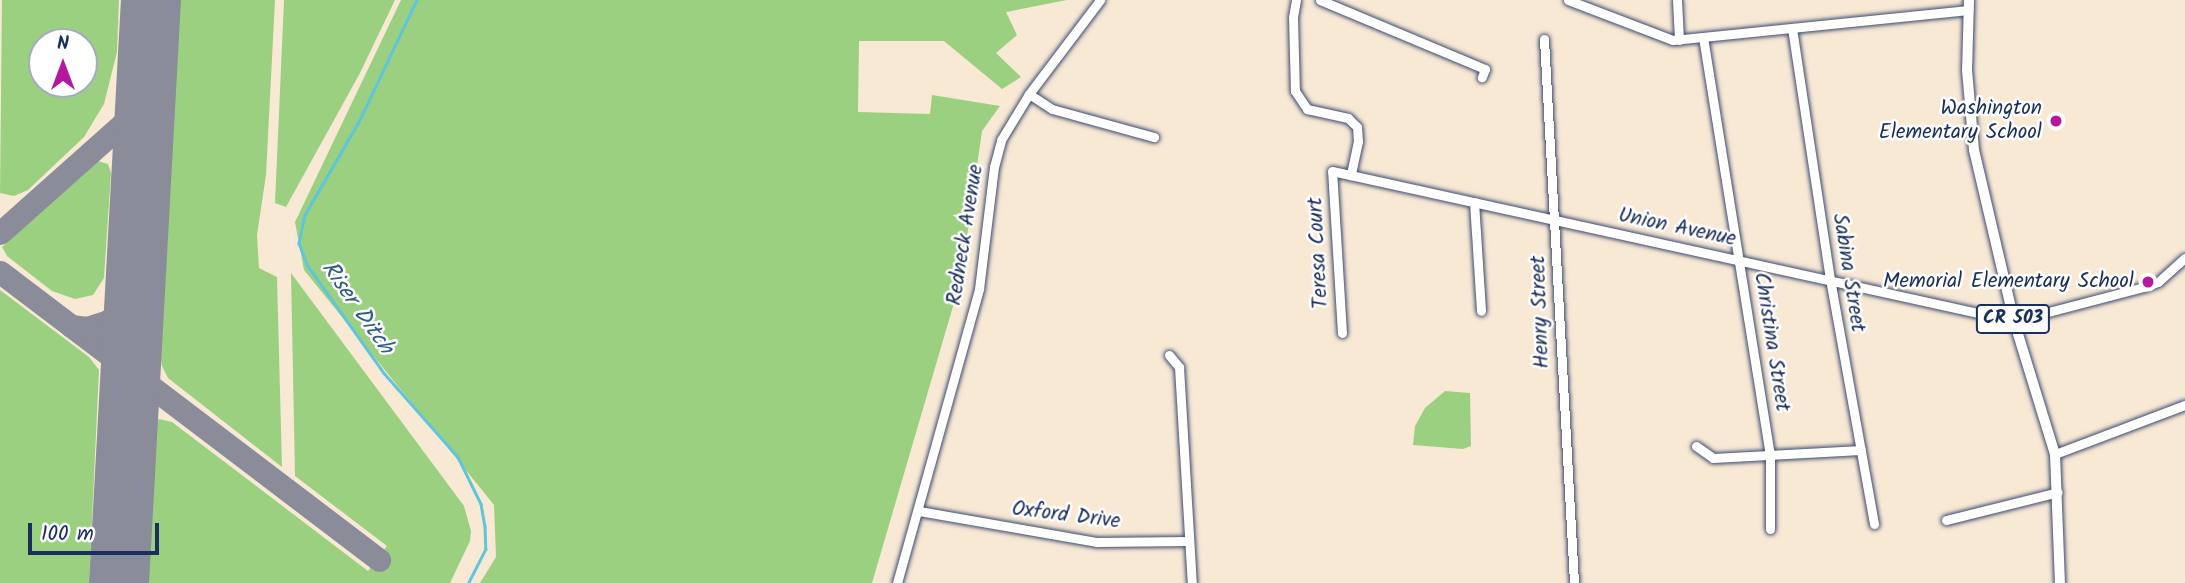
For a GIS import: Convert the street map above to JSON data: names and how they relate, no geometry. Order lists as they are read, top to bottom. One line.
{"streets":{"main road":["CR 503"],"street":["Union Avenue","Redneck Avenue","Teresa Court","Sabina Street","Henry Street","Christina Street","Oxford Drive"]},"crossings":[["Union Avenue","Teresa Court"],["Union Avenue","Sabina Street"],["Union Avenue","Henry Street"],["Union Avenue","CR 503"],["Union Avenue","Christina Street"],["Redneck Avenue","Oxford Drive"]],"water":["Riser Ditch"],"places":["Washington Elementary School","Memorial Elementary School"],"scale_bar":"100 m","north":"top"}
